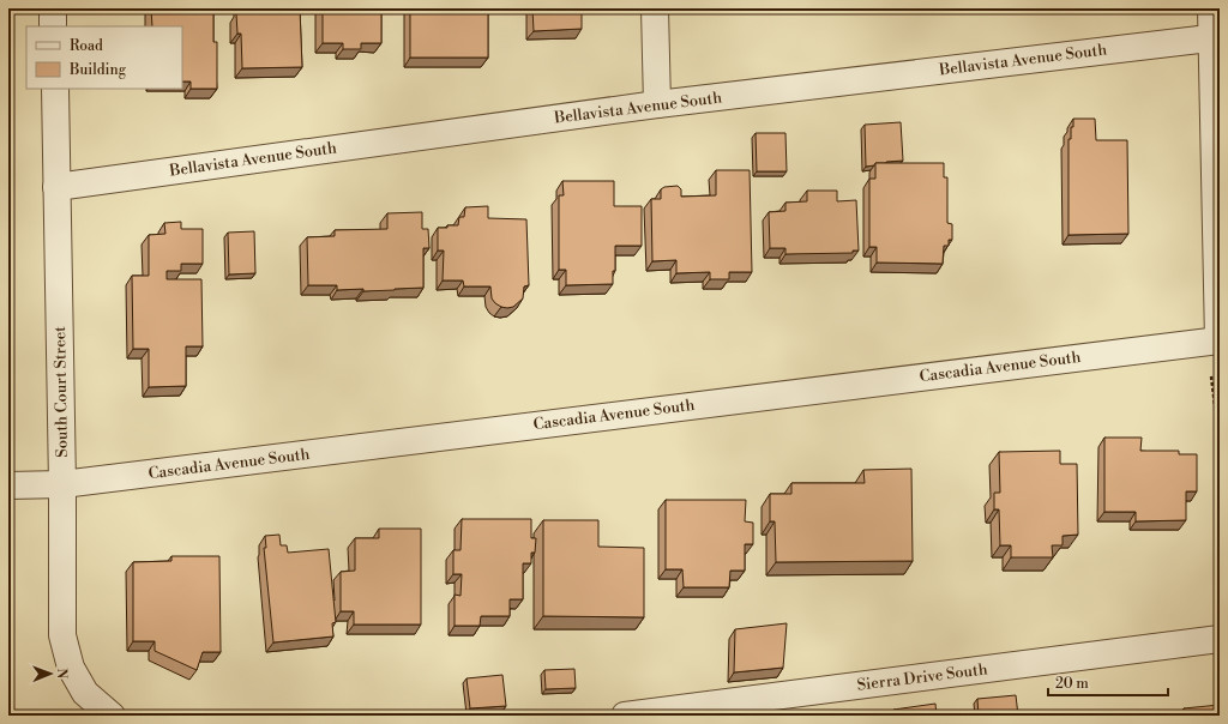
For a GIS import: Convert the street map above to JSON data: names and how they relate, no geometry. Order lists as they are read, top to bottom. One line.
{"streets":{"street":["Bellavista Avenue South","Cascadia Avenue South","South Court Street","Sierra Drive South"]},"crossings":[["Bellavista Avenue South","South Court Street"],["Cascadia Avenue South","South Court Street"]],"legend":["Road","Building"],"scale_bar":"20 m","north":"right"}
